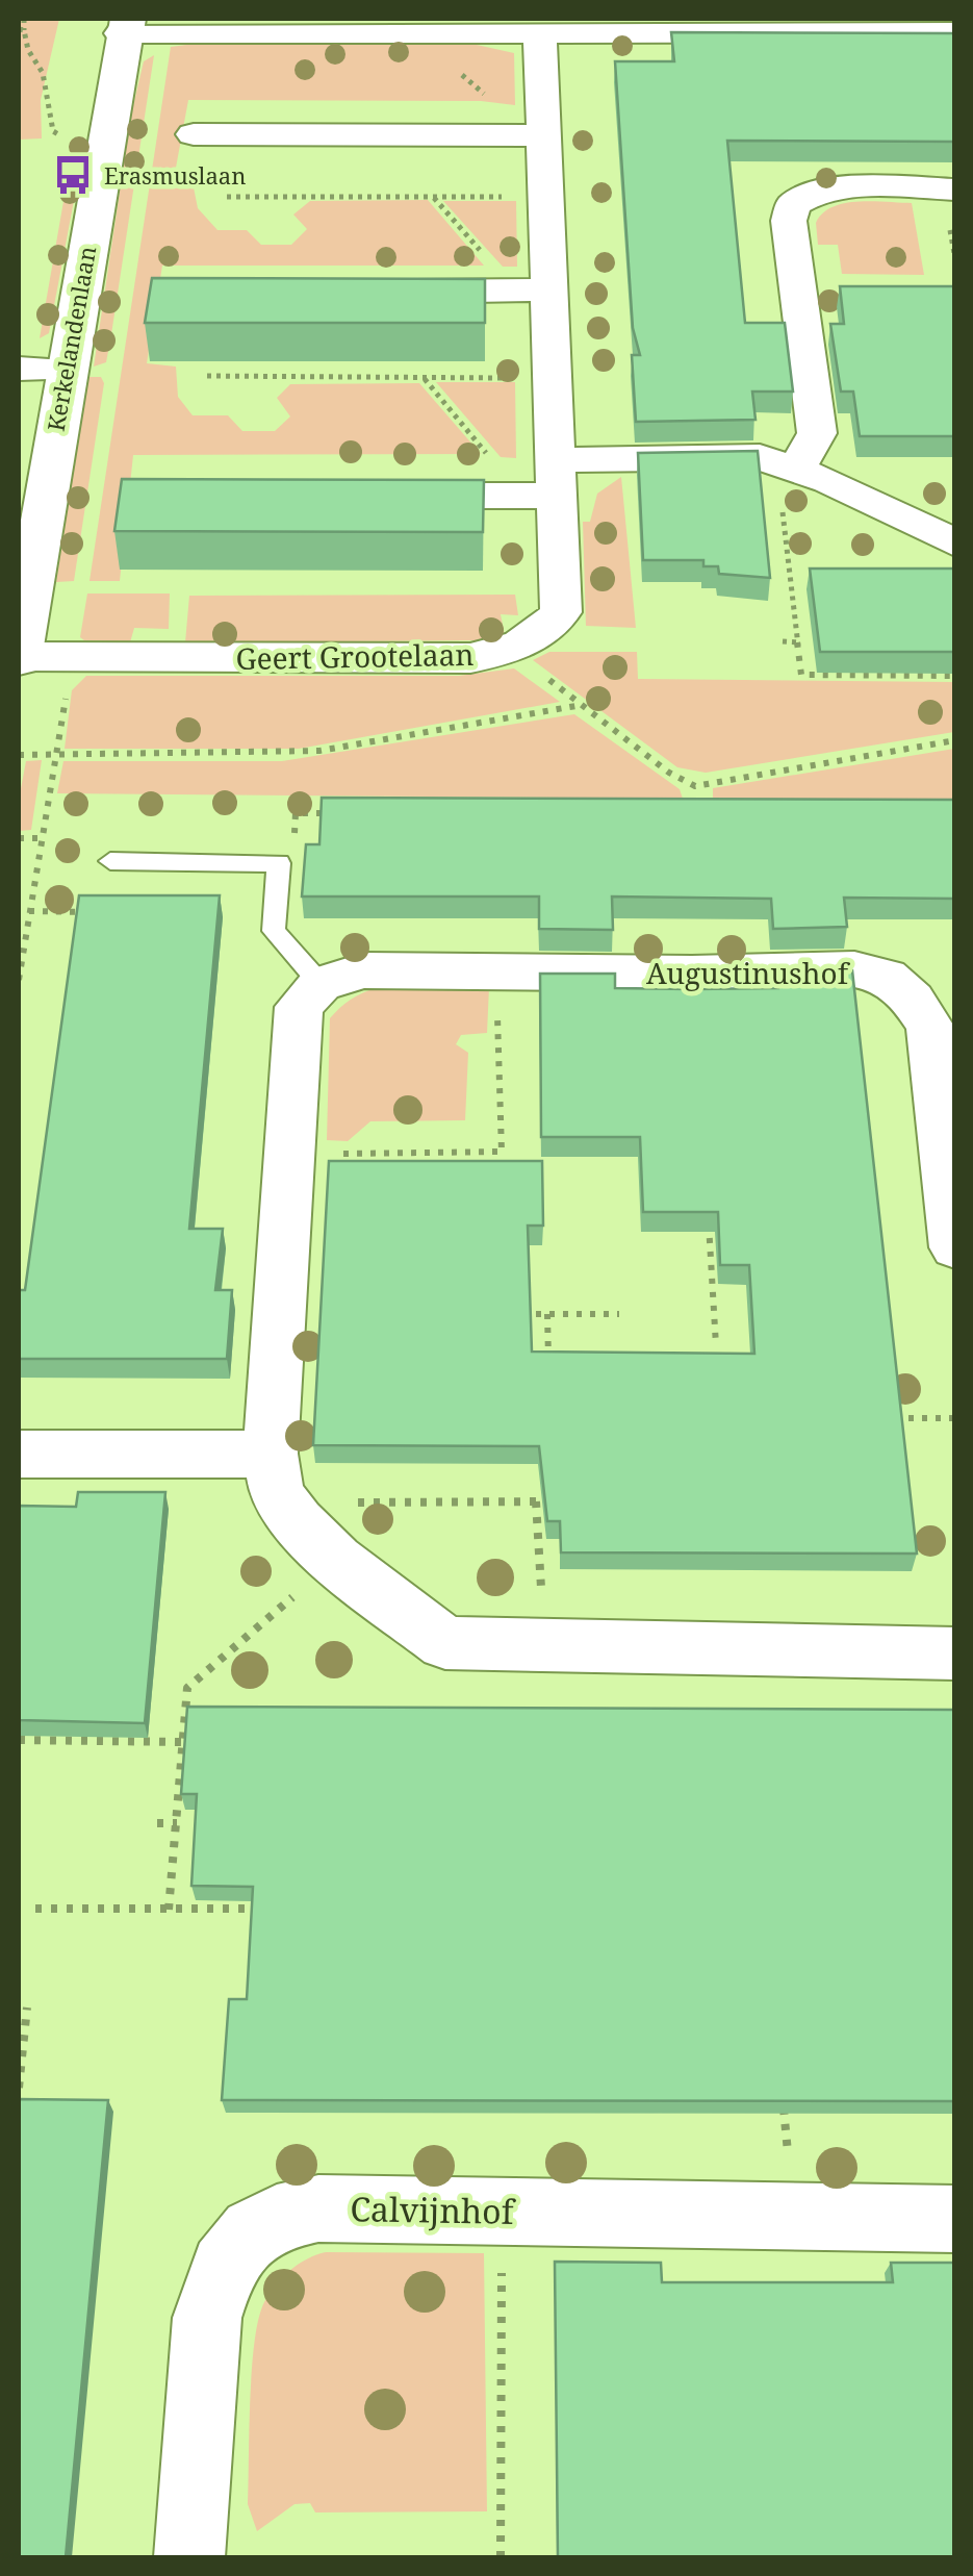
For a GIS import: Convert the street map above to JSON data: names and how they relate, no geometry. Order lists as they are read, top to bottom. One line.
{"streets":{"street":["Kerkelandenlaan","Geert Grootelaan","Augustinushof","Calvijnhof"]},"crossings":[["Kerkelandenlaan","Geert Grootelaan"]],"places":{"bus stop":["Erasmuslaan"]}}
